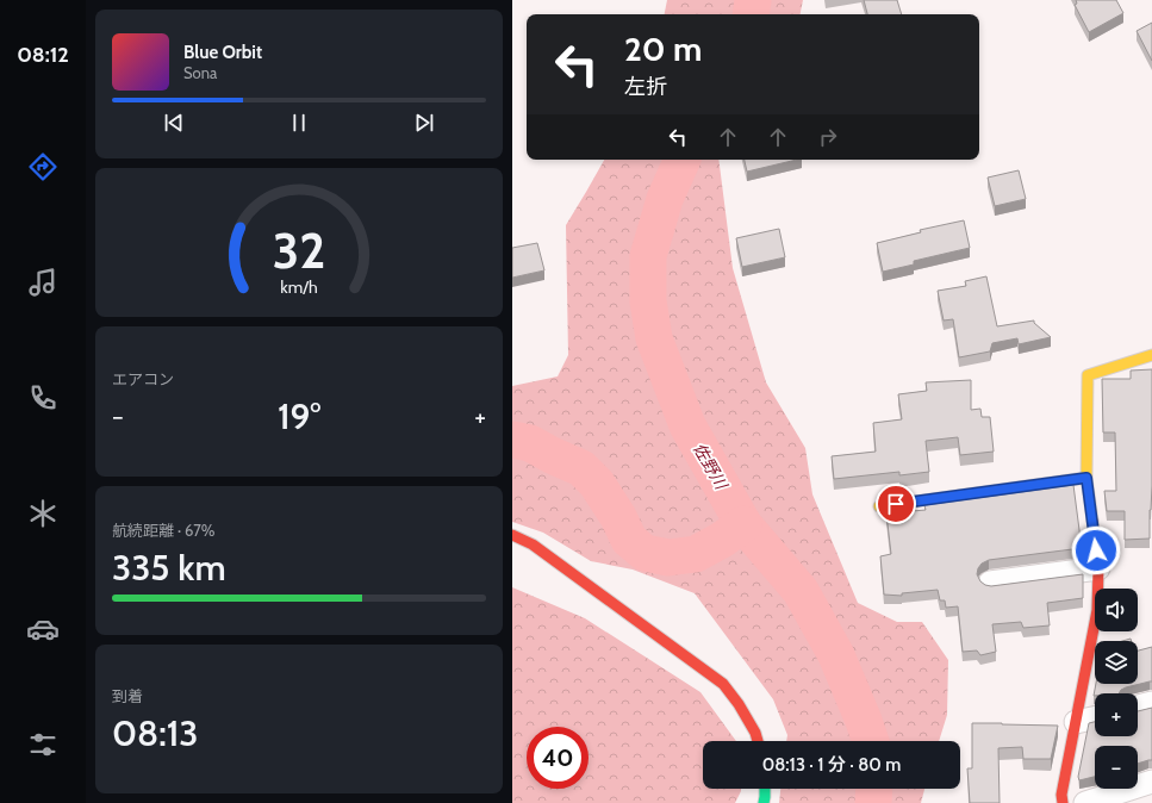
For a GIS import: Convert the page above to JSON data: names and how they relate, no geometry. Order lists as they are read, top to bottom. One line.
{"water":["佐野川"],"page":{"tabs":"08:12","turn":["20 m","左折"],"song":["Blue Orbit","Sona"],"tile":["エアコン",["航続距離 · 67%","335 km"],["到着","08:13"]],"heat":["−","19°","+"],"map_buttons":["+","−"],"limit":"40","trip":"08:13 · 1 分 · 80 m","gauge":["32","km/h"]}}
